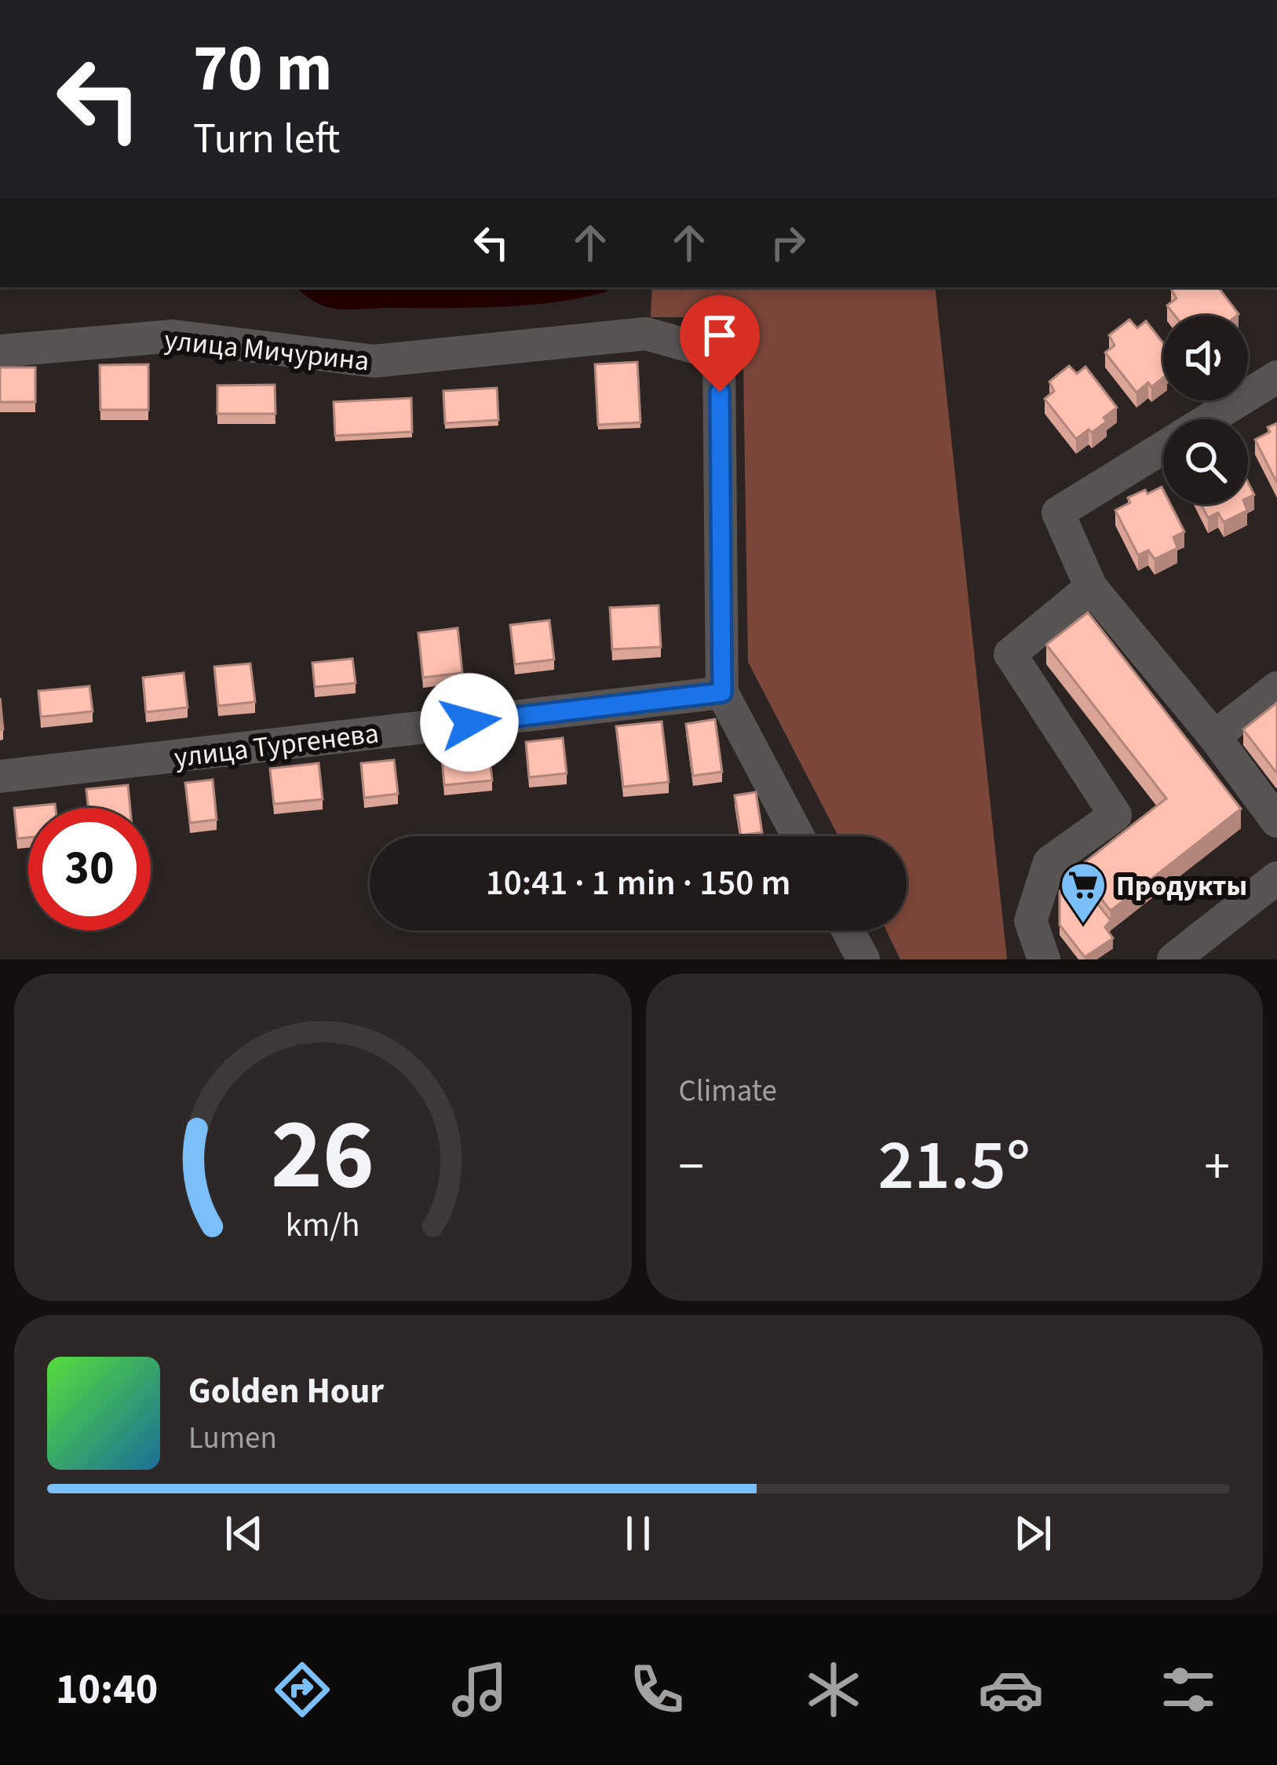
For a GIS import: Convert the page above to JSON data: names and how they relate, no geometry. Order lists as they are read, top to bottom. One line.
{"streets":{"street":["улица Мичурина","улица Тургенева"]},"crossings":[["улица Мичурина","улица Тургенева"]],"places":{"supermarket":["Продукты"]},"page":{"turn":["70 m","Turn left"],"limit":"30","trip":"10:41 · 1 min · 150 m","tile":"Climate","heat":["−","21.5°","+"],"song":["Golden Hour","Lumen"],"tabs":"10:40","gauge":["26","km/h"]}}
